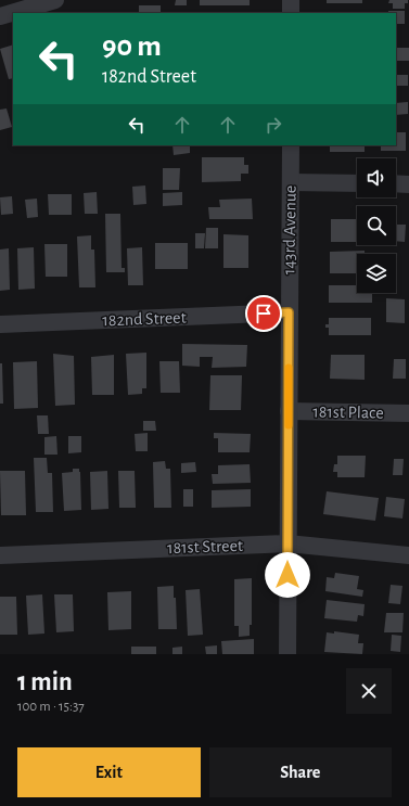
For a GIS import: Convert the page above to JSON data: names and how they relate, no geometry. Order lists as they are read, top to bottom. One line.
{"streets":{"street":["143rd Avenue","182nd Street","181st Place","181st Street"]},"crossings":[["143rd Avenue","182nd Street"],["143rd Avenue","181st Place"],["143rd Avenue","181st Street"]],"page":{"turn":["90 m","182nd Street"],"heading":["1 min","100 m · 15:37"],"buttons":["Exit","Share"]}}
